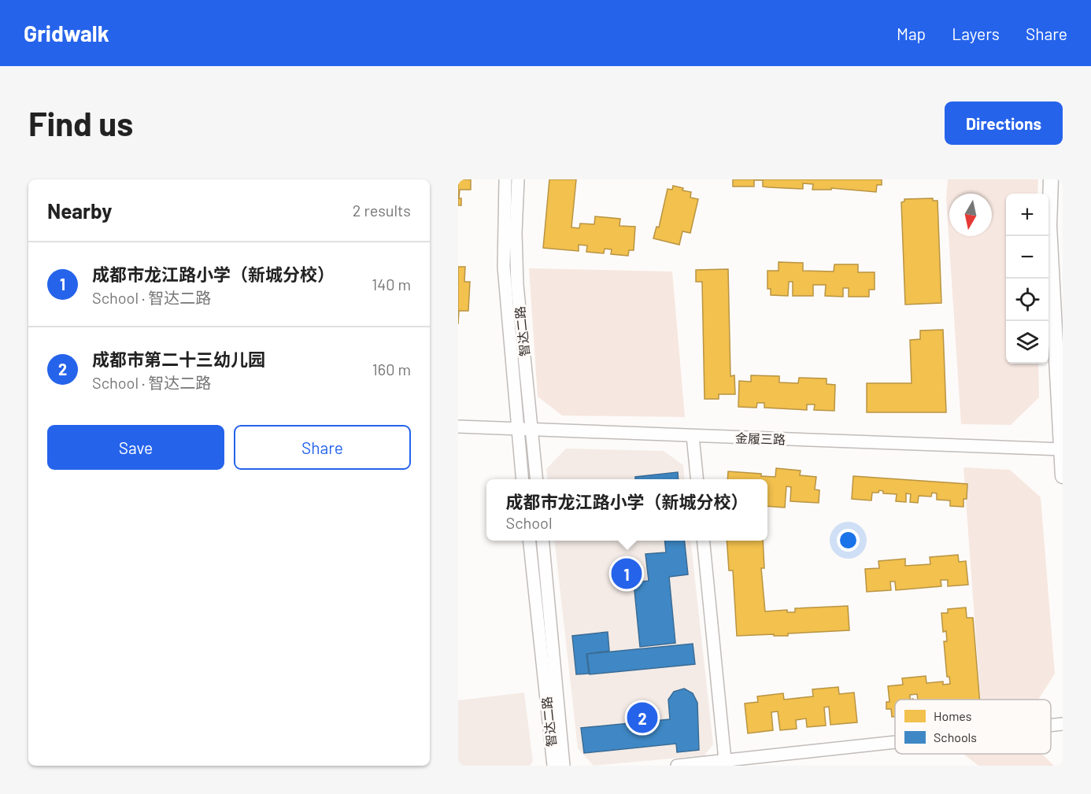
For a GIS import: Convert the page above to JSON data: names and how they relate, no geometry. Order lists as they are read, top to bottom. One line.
{"streets":{"street":["智达二路","金履三路"]},"crossings":[["智达二路","金履三路"]],"legend":["Homes","Schools"],"north":"bottom","page":{"header":"Gridwalk","nav":["Map","Layers","Share"],"buttons":["Directions",["Save","Share"]],"title":"Find us","heading":["Nearby","2 results"],"map_buttons":["+","−"],"list":[{"mark":"1","name":"成都市龙江路小学（新城分校）","note":"School · 智达二路","value":"140 m"},{"mark":"2","name":"成都市第二十三幼儿园","note":"School · 智达二路","value":"160 m"}],"popup":["成都市龙江路小学（新城分校）","School"],"pins":["1","2"]}}
